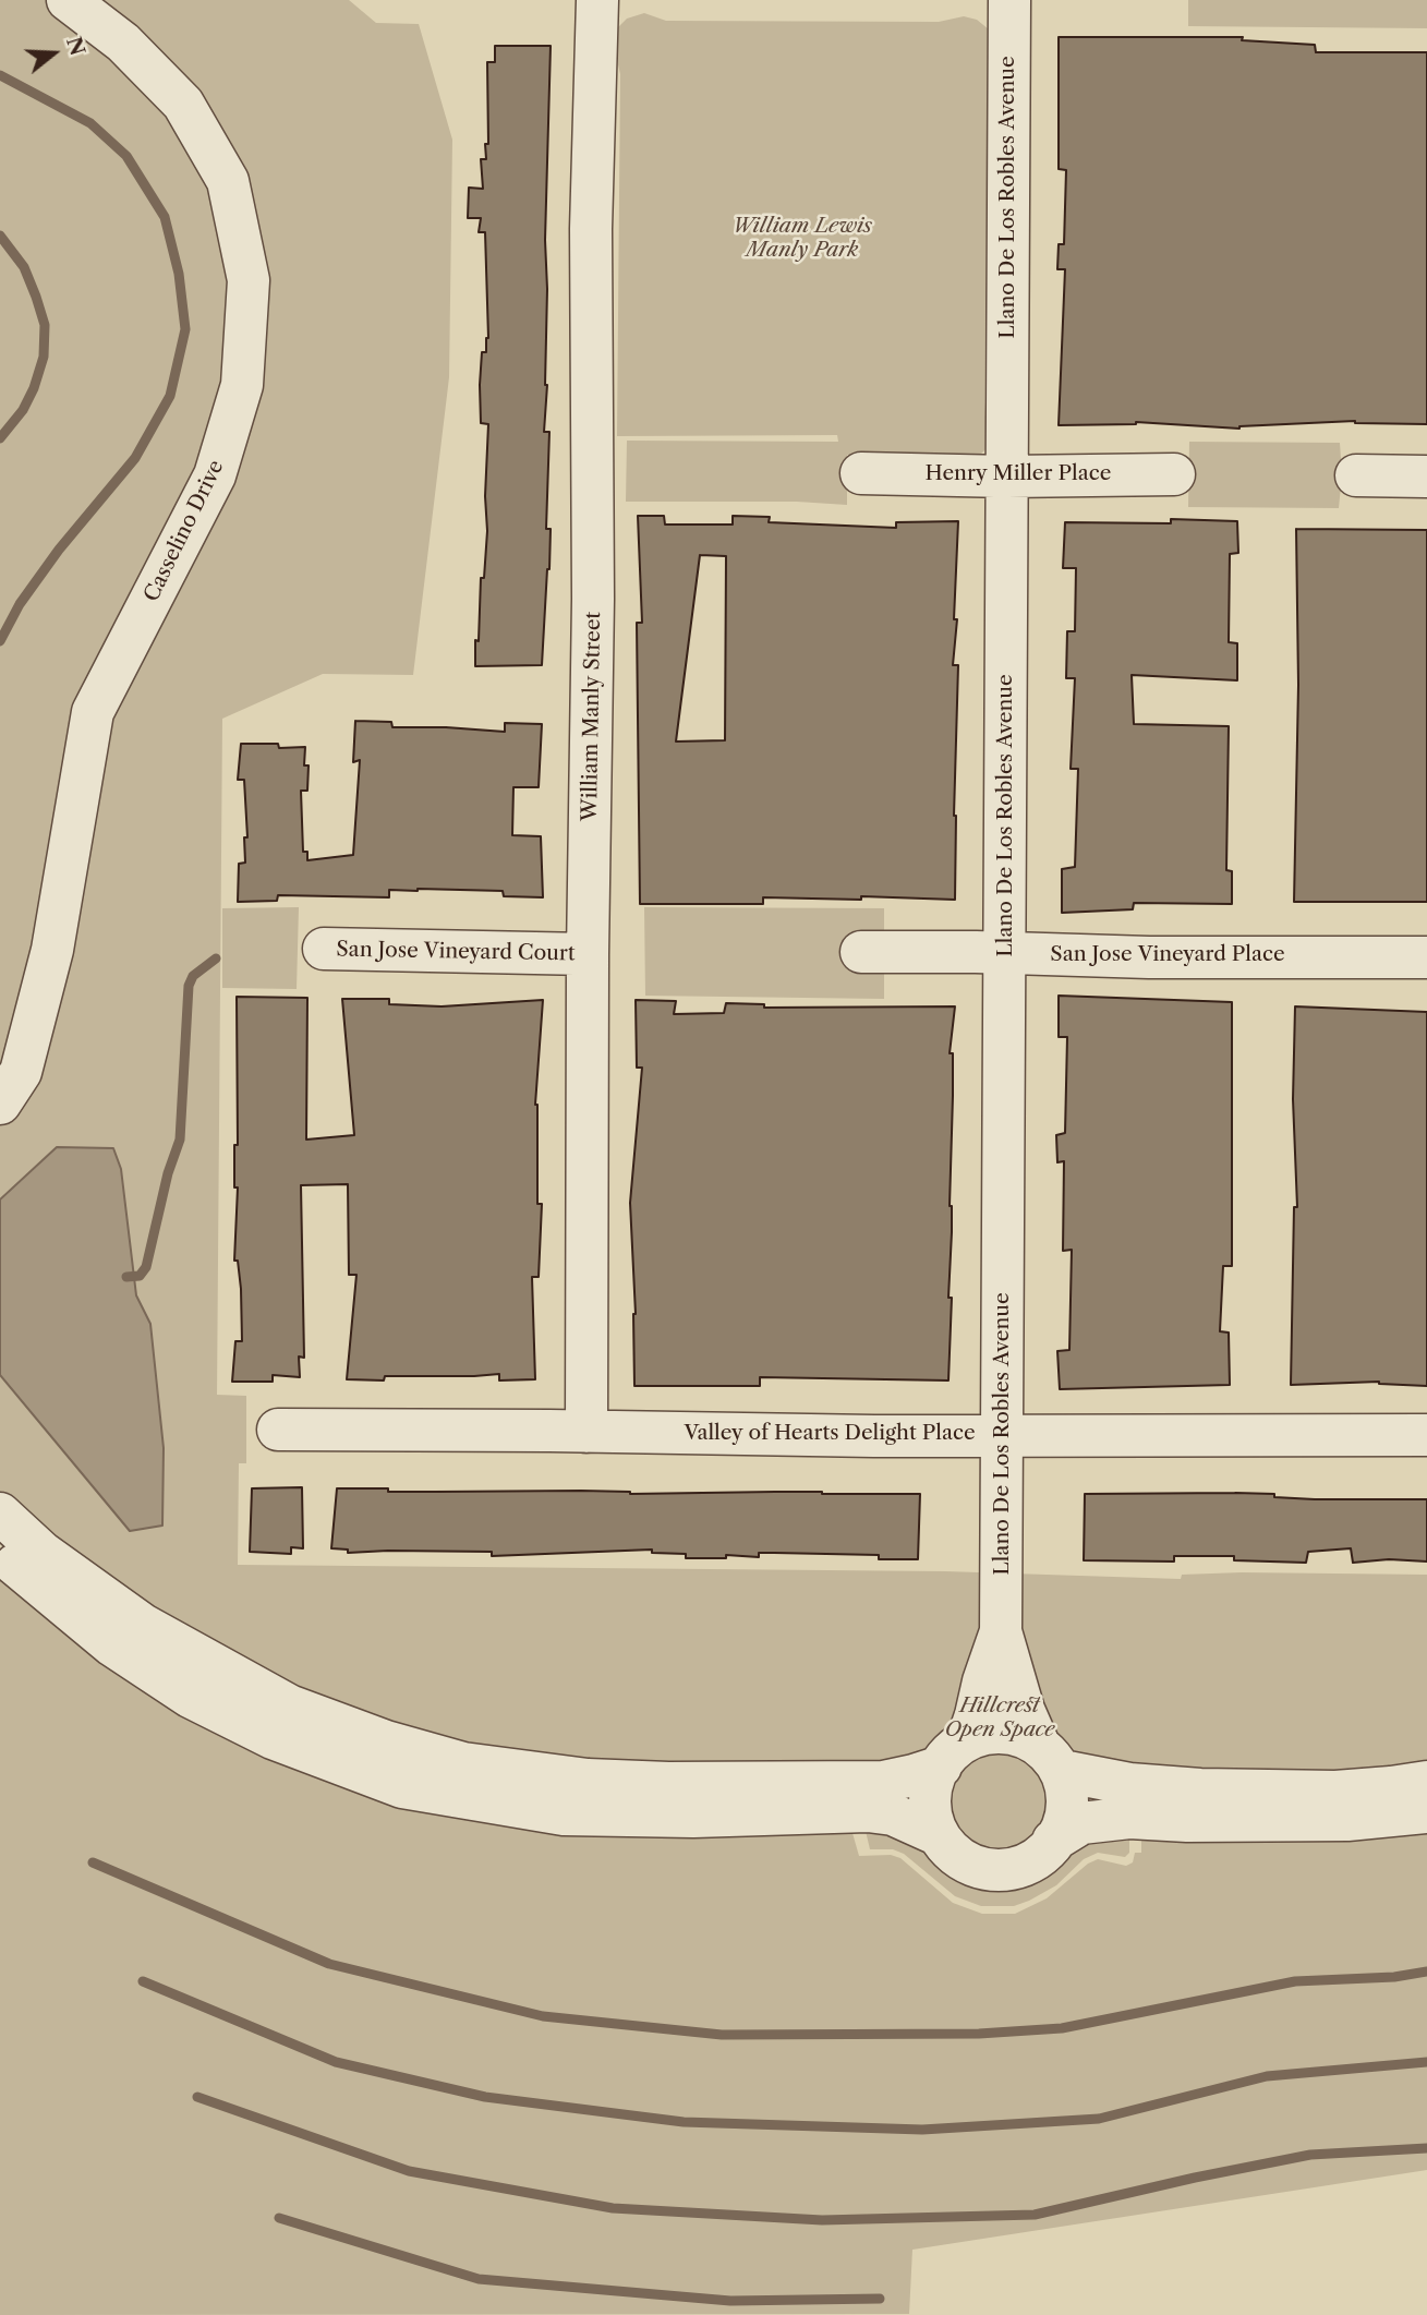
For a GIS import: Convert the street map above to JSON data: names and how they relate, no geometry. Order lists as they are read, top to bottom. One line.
{"streets":{"street":["Llano De Los Robles Avenue","Henry Miller Place","Casselino Drive","William Manly Street","San Jose Vineyard Court","San Jose Vineyard Place","Valley of Hearts Delight Place"]},"crossings":[["Llano De Los Robles Avenue","Henry Miller Place"],["Llano De Los Robles Avenue","San Jose Vineyard Place"],["Llano De Los Robles Avenue","Valley of Hearts Delight Place"],["William Manly Street","San Jose Vineyard Court"],["William Manly Street","Valley of Hearts Delight Place"]],"parks":["William Lewis Manly Park","Hillcrest Open Space"],"north":"right"}
